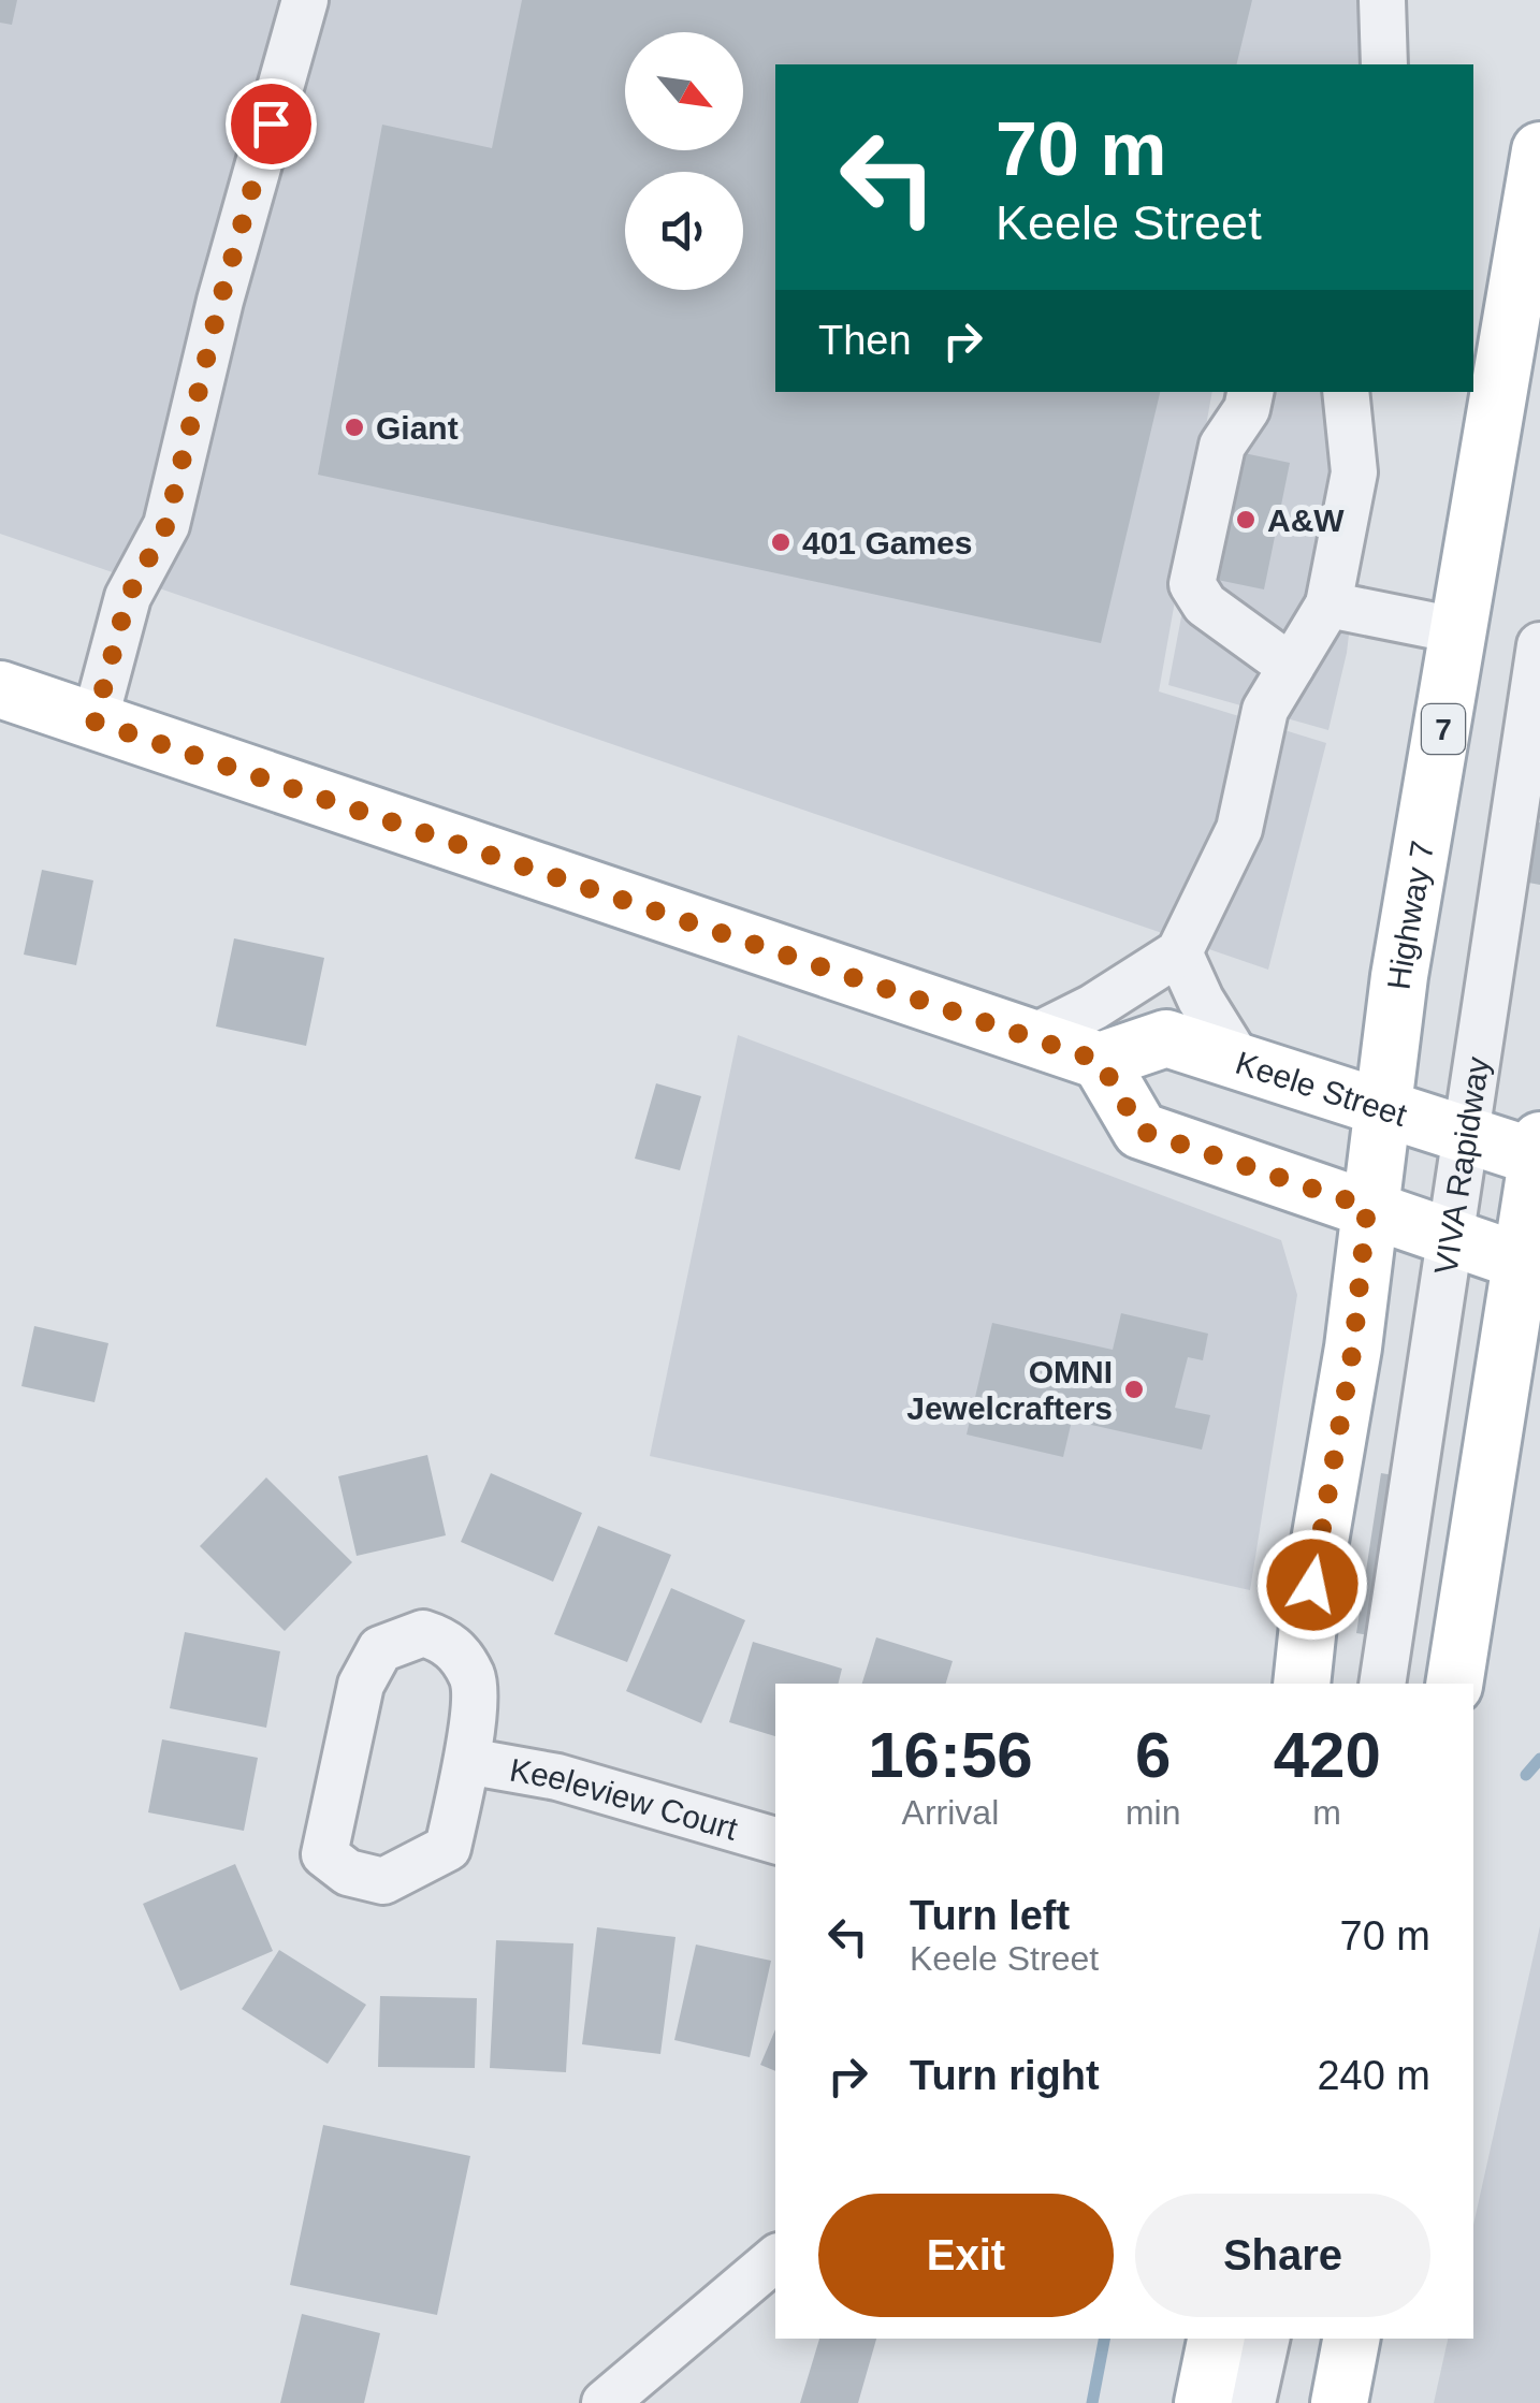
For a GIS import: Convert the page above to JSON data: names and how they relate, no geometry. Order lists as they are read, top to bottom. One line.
{"streets":{"main road":["7","Highway 7","Keele Street"],"street":["VIVA Rapidway","Keeleview Court"]},"crossings":[["Highway 7","Keele Street"],["Keele Street","VIVA Rapidway"]],"places":["Giant","A&W","401 Games","OMNI Jewelcrafters"],"north":"bottom right","page":{"turn":["70 m","Keele Street"],"then":"Then","eta":["16:56","Arrival","6","min","420","m"],"list":[{"name":"Turn left","note":"Keele Street","value":"70 m"},{"name":"Turn right","value":"240 m"}],"buttons":["Exit","Share"]}}
